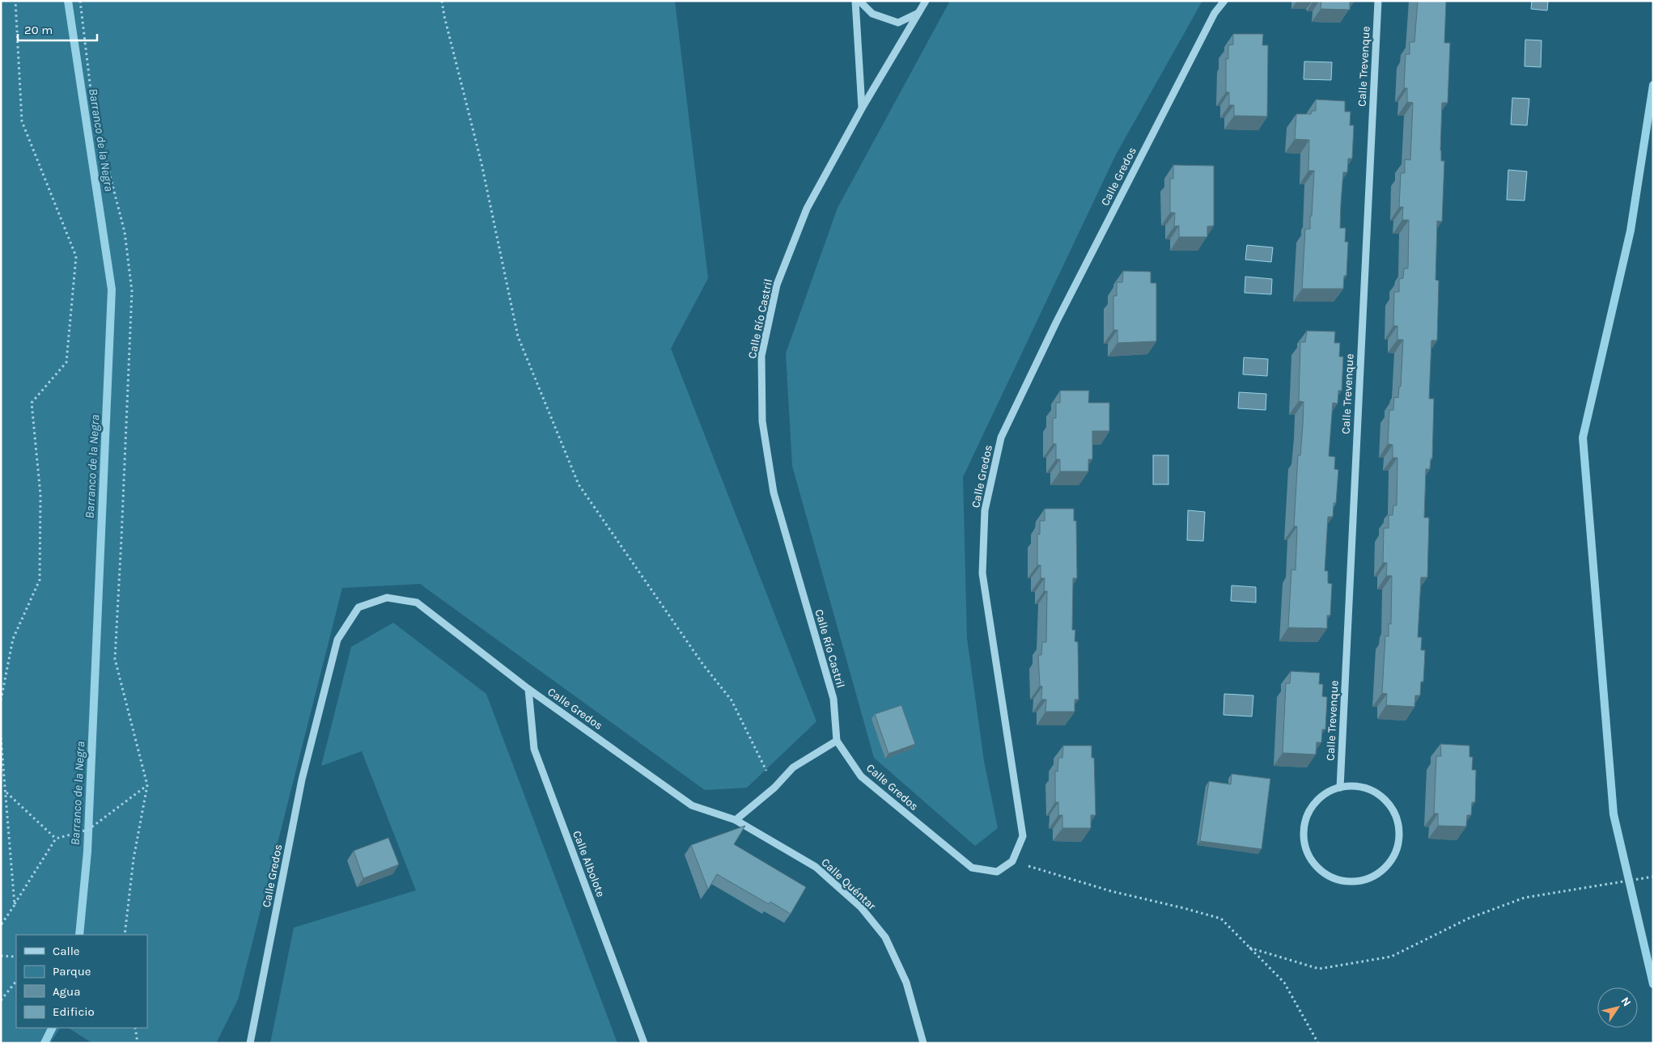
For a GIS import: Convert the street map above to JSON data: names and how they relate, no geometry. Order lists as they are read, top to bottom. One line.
{"streets":{"street":["Calle Trevenque","Calle Gredos","Calle Río Castril","Calle Albolote","Calle Quéntar"]},"crossings":[["Calle Gredos","Calle Río Castril"],["Calle Gredos","Calle Albolote"],["Calle Gredos","Calle Quéntar"]],"water":["Barranco de la Negra"],"legend":["Calle","Parque","Agua","Edificio"],"scale_bar":"20 m","north":"top right"}
